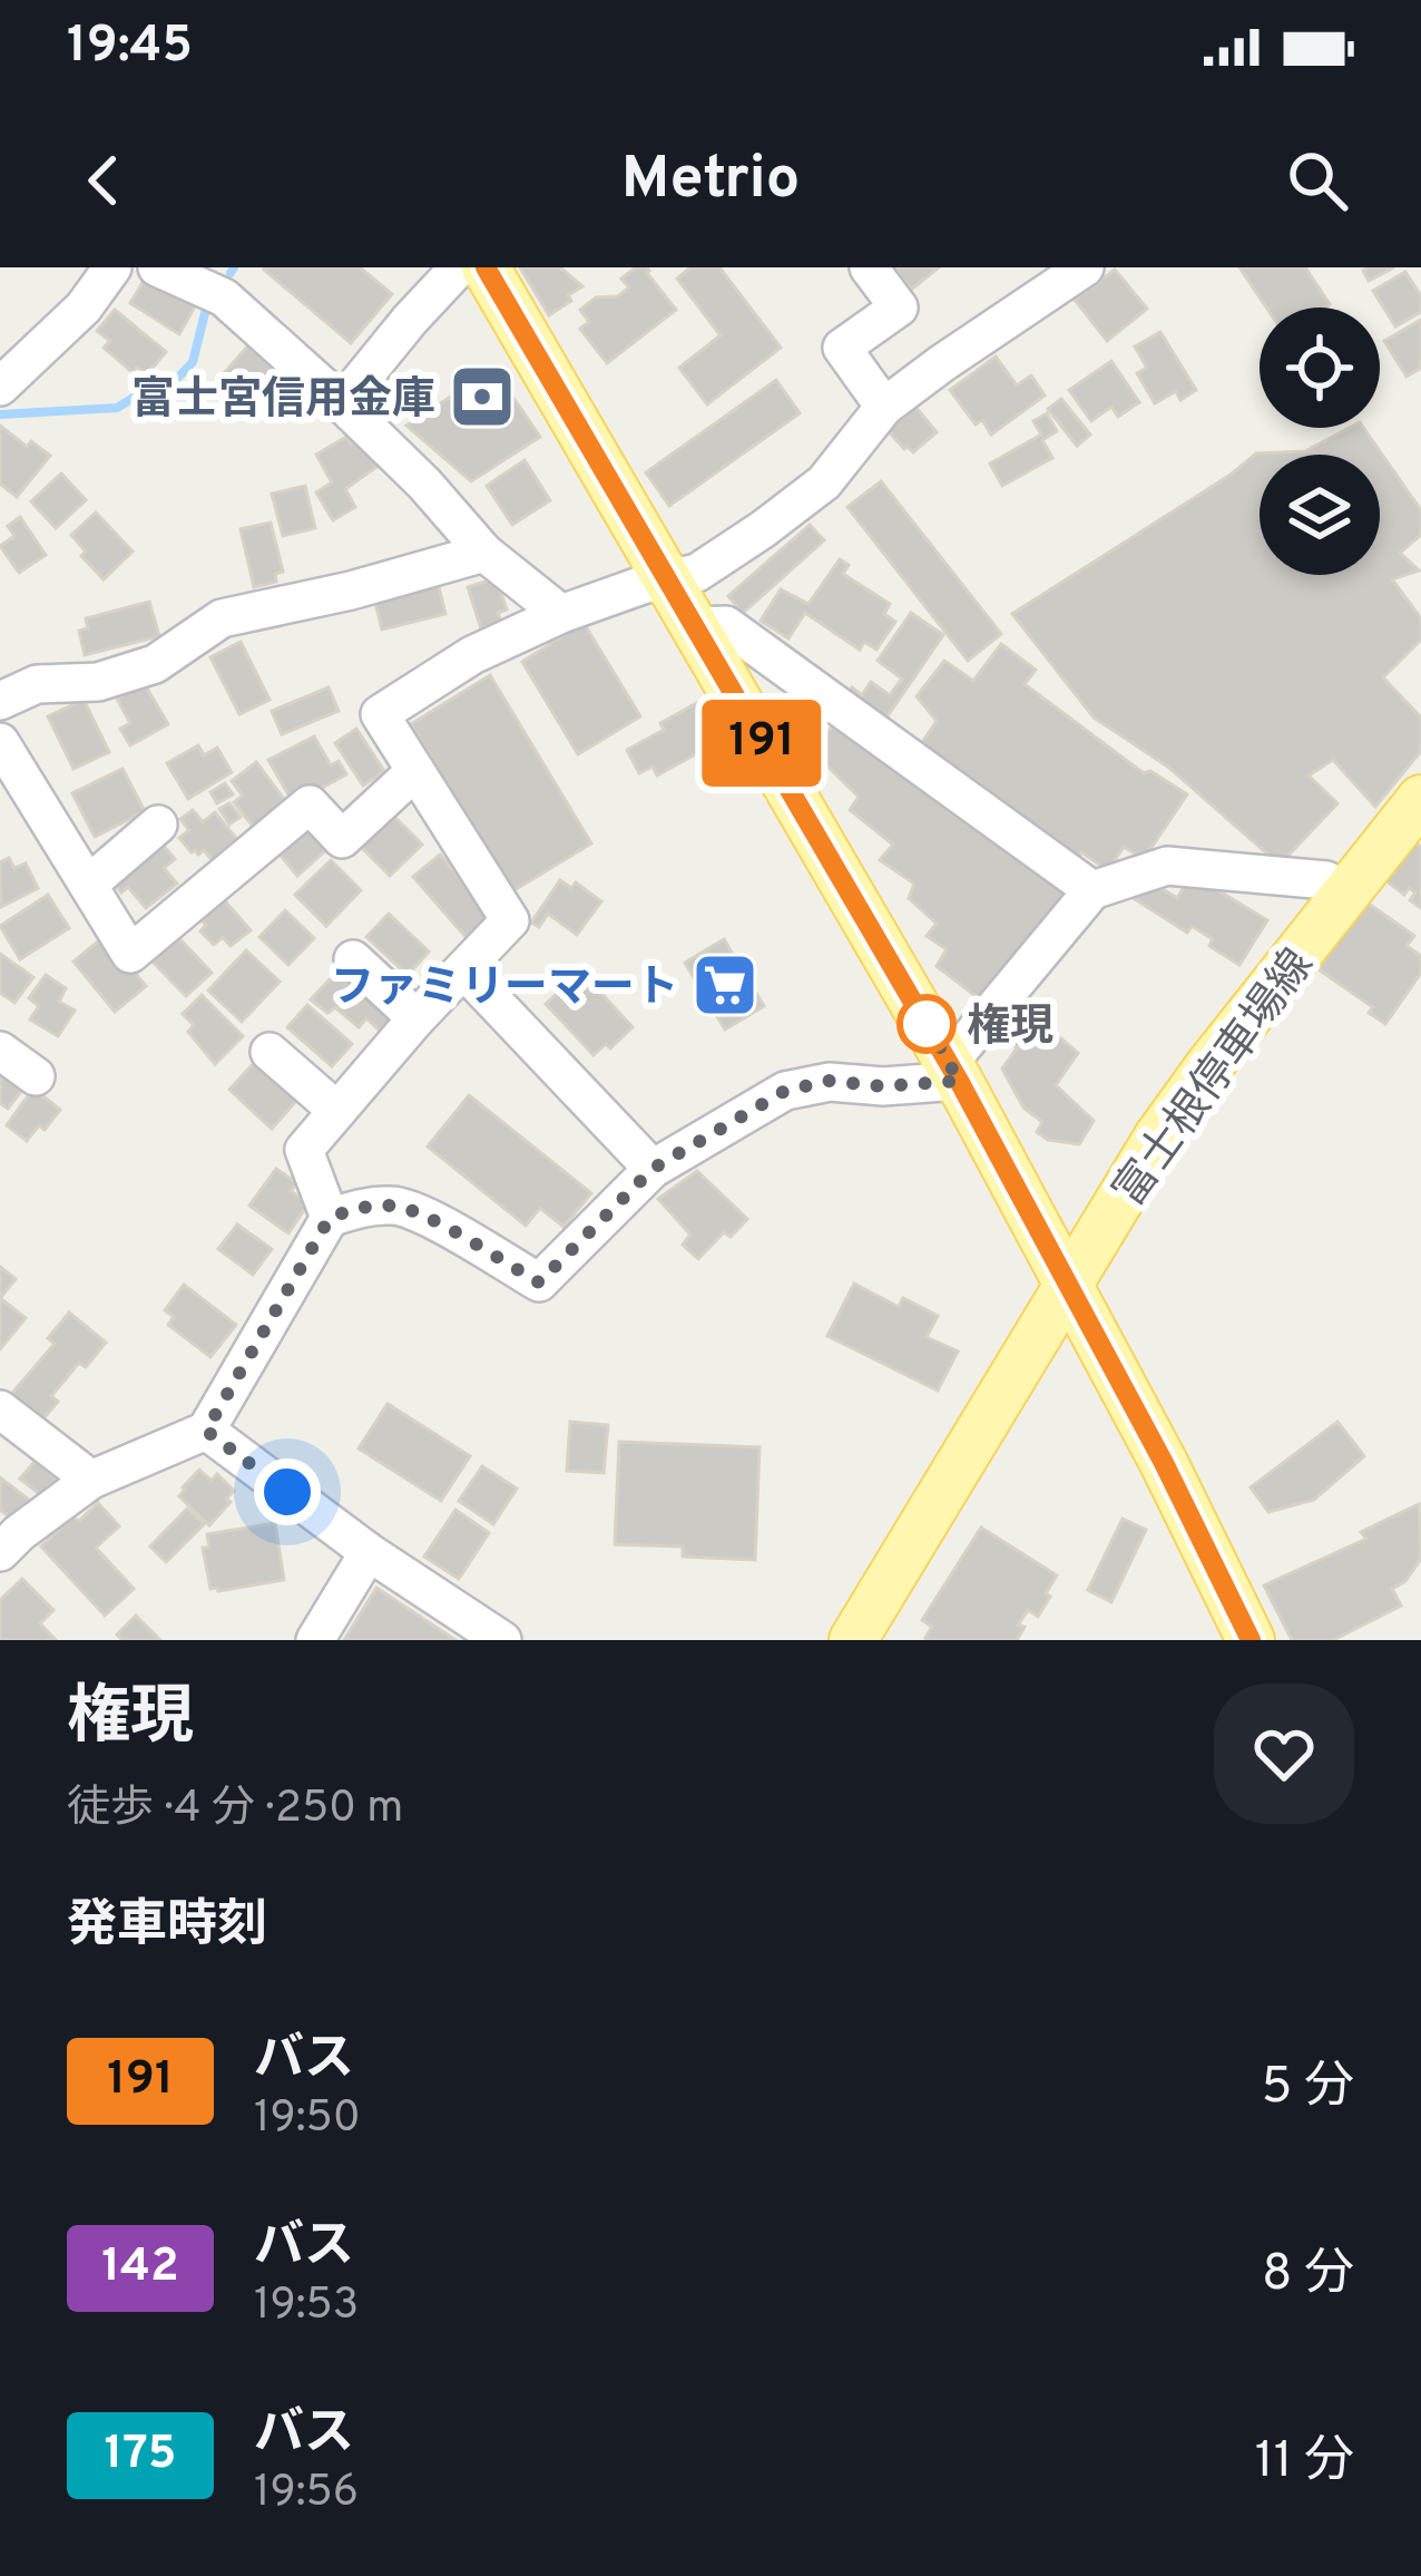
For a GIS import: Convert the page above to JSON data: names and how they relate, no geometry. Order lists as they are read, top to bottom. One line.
{"streets":{"main road":["富士根停車場線"]},"places":{"bank":["富士宮信用金庫"],"supermarket":["ファミリーマート"],"other":["権現"]},"lines":["bus line 191"],"page":{"status":"19:45","header":"Metrio","on_map":"191","heading":[["権現","徒歩 · 4 分 · 250 m"],"発車時刻"],"list":[{"mark":"191","name":"バス","note":"19:50","value":"5 分"},{"mark":"142","name":"バス","note":"19:53","value":"8 分"},{"mark":"175","name":"バス","note":"19:56","value":"11 分"}]}}
